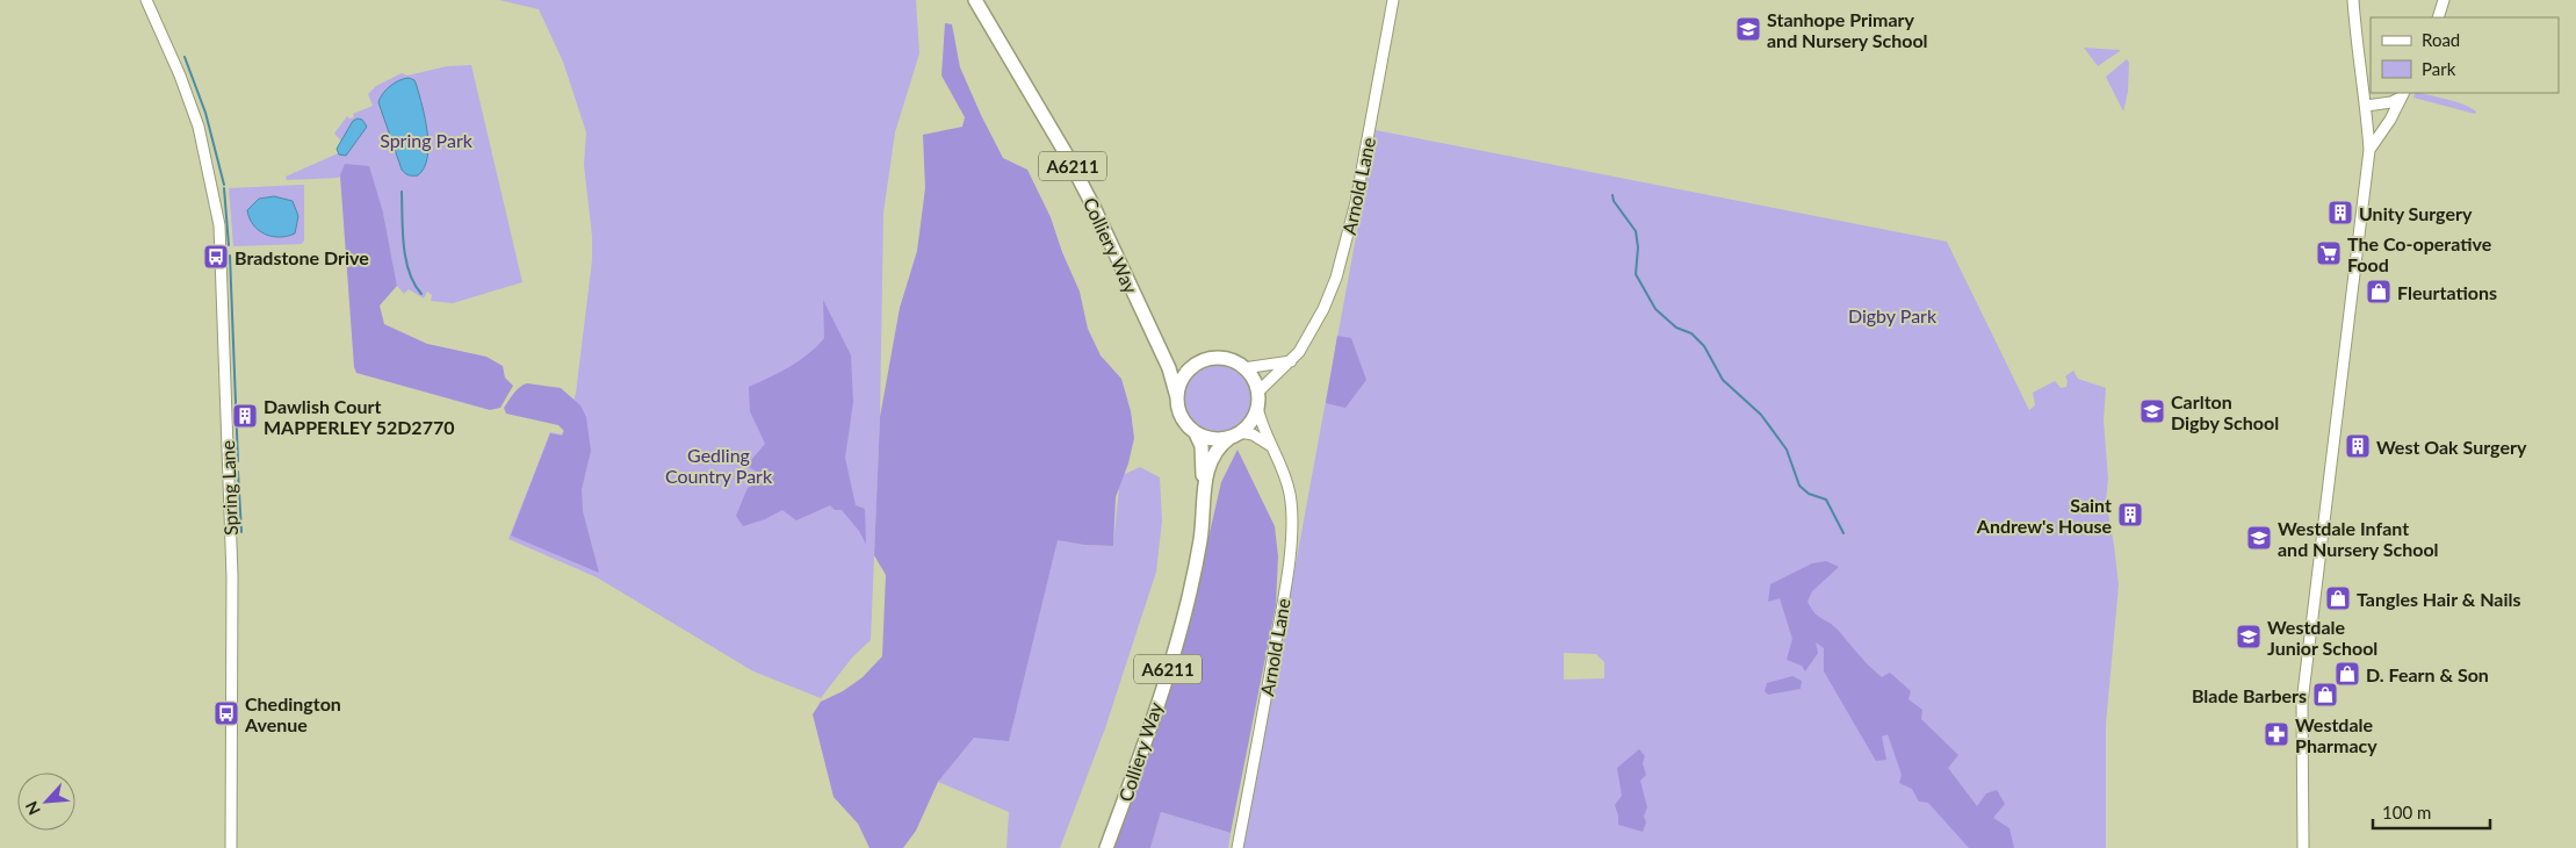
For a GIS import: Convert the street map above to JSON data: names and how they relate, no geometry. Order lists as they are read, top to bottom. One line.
{"streets":{"main road":["A6211","Colliery Way"],"street":["Arnold Lane","Spring Lane"]},"crossings":[["Arnold Lane","Colliery Way"]],"parks":["Spring Park","Digby Park","Gedling Country Park"],"places":{"school or university":["Stanhope Primary and Nursery School","Carlton Digby School","Westdale Infant and Nursery School","Westdale Junior School"],"building":["Unity Surgery","Dawlish Court MAPPERLEY 52D2770","West Oak Surgery","Saint Andrew's House"],"supermarket":["The Co-operative Food"],"bus stop":["Bradstone Drive","Chedington Avenue"],"shop":["Fleurtations","Tangles Hair & Nails","D. Fearn & Son","Blade Barbers"],"pharmacy":["Westdale Pharmacy"]},"legend":["Road","Park"],"scale_bar":"100 m","north":"bottom left"}
